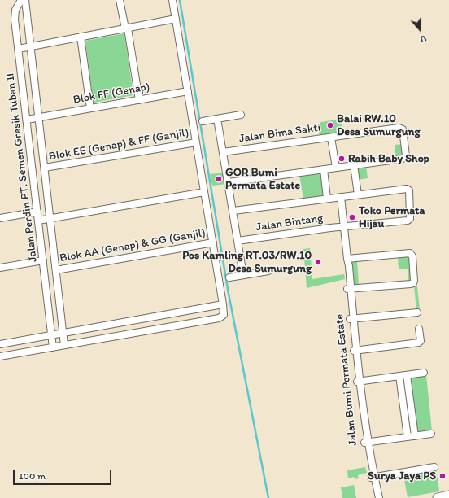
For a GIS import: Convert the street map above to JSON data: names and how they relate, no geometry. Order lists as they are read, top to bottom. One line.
{"streets":{"street":["Blok FF (Genap)","Jalan Bima Sakti","Blok EE (Genap) & FF (Ganjil)","Jalan Perdin PT. Semen Gresik Tuban II","Jalan Bintang","Blok AA (Genap) & GG (Ganjil)","Jalan Bumi Permata Estate"]},"crossings":[["Blok FF (Genap)","Jalan Perdin PT. Semen Gresik Tuban II"],["Blok EE (Genap) & FF (Ganjil)","Jalan Perdin PT. Semen Gresik Tuban II"],["Jalan Perdin PT. Semen Gresik Tuban II","Blok AA (Genap) & GG (Ganjil)"],["Jalan Bintang","Jalan Bumi Permata Estate"]],"places":["Balai RW.10 Desa Sumurgung","Rabih Baby Shop","GOR Bumi Permata Estate","Toko Permata Hijau","Pos Kamling RT.03/RW.10 Desa Sumurgung","Surya Jaya PS"],"scale_bar":"100 m","north":"bottom"}
